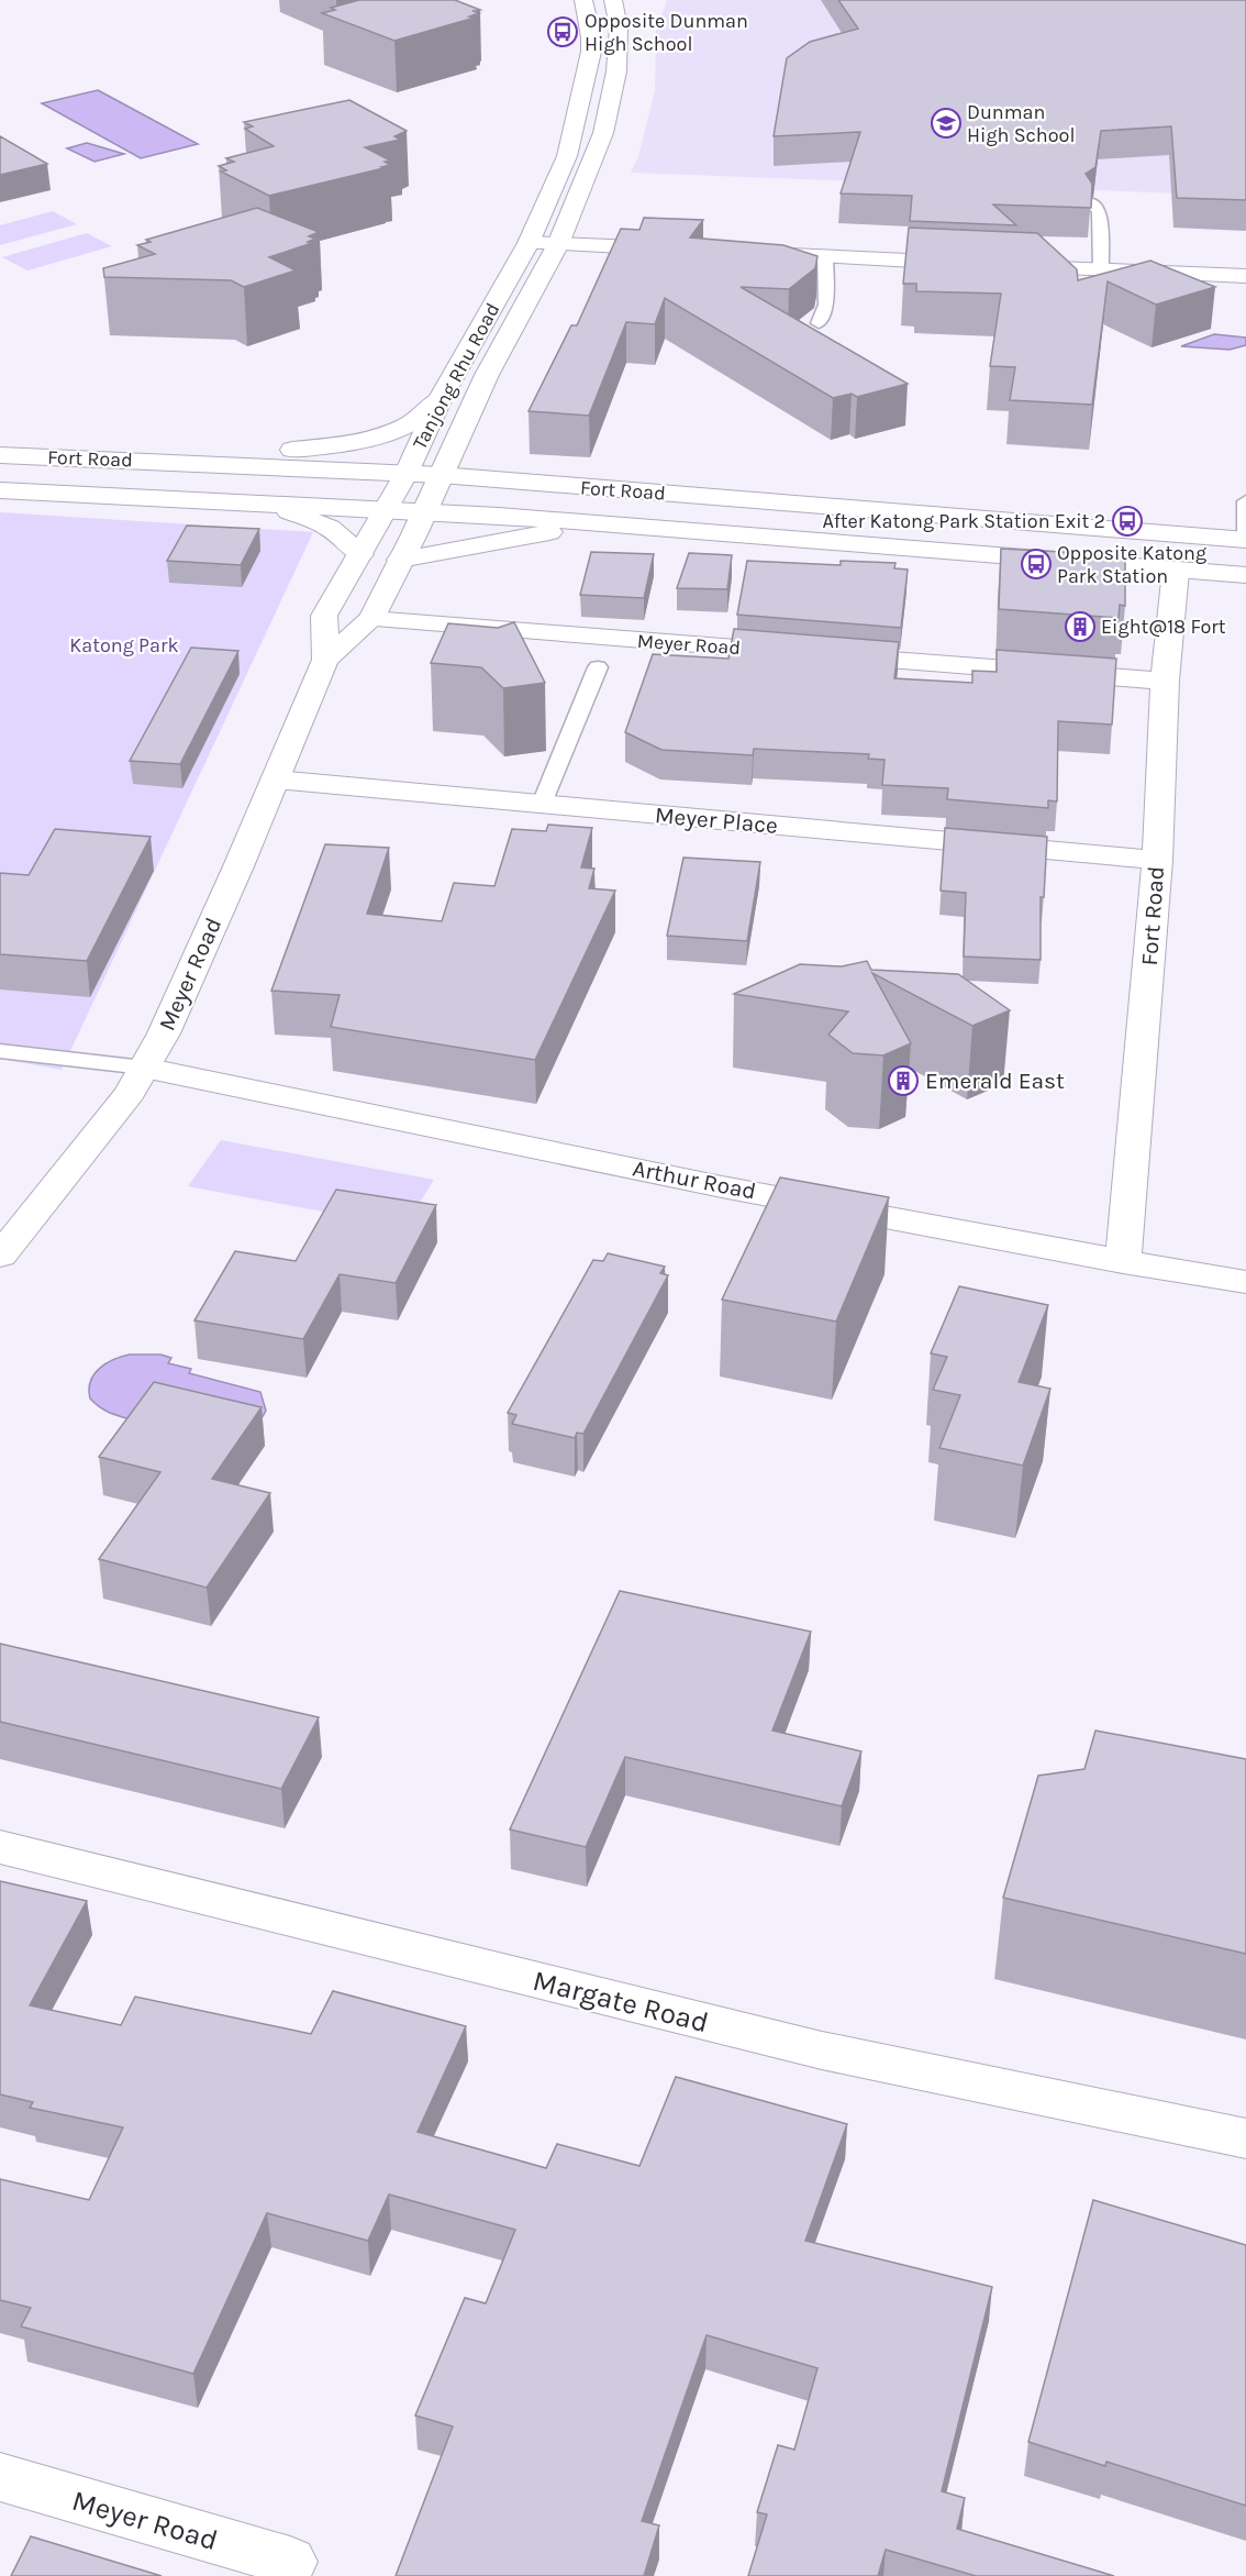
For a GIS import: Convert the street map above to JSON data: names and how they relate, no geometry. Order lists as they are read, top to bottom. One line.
{"streets":{"street":["Tanjong Rhu Road","Fort Road","Meyer Road","Meyer Place","Arthur Road","Margate Road"]},"crossings":[["Tanjong Rhu Road","Fort Road"],["Tanjong Rhu Road","Meyer Road"],["Fort Road","Meyer Road"],["Fort Road","Meyer Place"],["Fort Road","Arthur Road"],["Meyer Road","Meyer Place"],["Meyer Road","Arthur Road"]],"parks":["Katong Park"],"places":{"bus stop":["Opposite Dunman High School","After Katong Park Station Exit 2","Opposite Katong Park Station"],"school or university":["Dunman High School"],"building":["Eight@18 Fort","Emerald East"]}}
